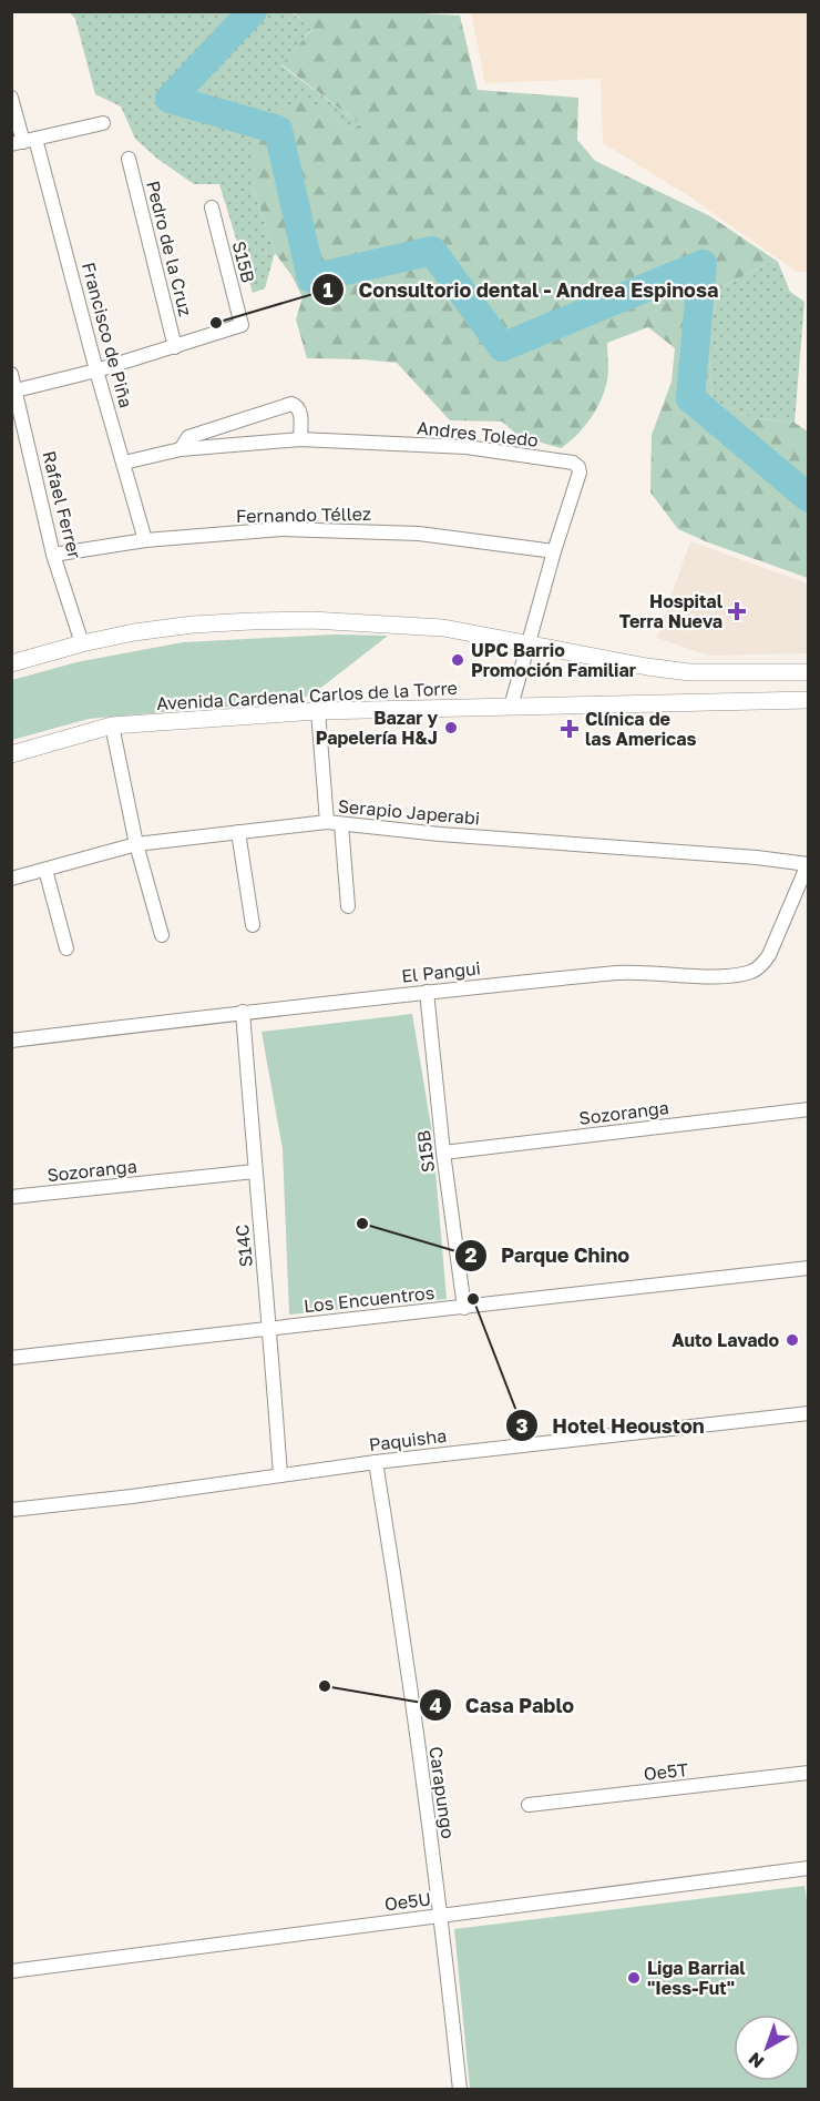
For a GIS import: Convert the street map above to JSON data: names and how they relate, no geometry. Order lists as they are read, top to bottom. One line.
{"streets":{"street":["Pedro de la Cruz","S15B","Francisco de Piña","Andres Toledo","Rafael Ferrer","Fernando Téllez","Avenida Cardenal Carlos de la Torre","Serapio Japerabi","El Pangui","Sozoranga","S14C","Los Encuentros","Paquisha","Oe5T","Carapungo","Oe5U"]},"crossings":[["Pedro de la Cruz","S15B"],["S15B","El Pangui"],["S15B","Sozoranga"],["S15B","Los Encuentros"],["Francisco de Piña","Andres Toledo"],["Francisco de Piña","Fernando Téllez"],["Andres Toledo","Fernando Téllez"],["Andres Toledo","Avenida Cardenal Carlos de la Torre"],["Rafael Ferrer","Fernando Téllez"],["Serapio Japerabi","El Pangui"],["El Pangui","S14C"],["Sozoranga","S14C"],["S14C","Los Encuentros"],["S14C","Paquisha"],["Paquisha","Carapungo"],["Carapungo","Oe5U"]],"places":{"other":["Consultorio dental - Andrea Espinosa","UPC Barrio Promoción Familiar","Bazar y Papelería H&J","Parque Chino","Hotel Heouston","Auto Lavado","Casa Pablo","Liga Barrial \"Iess-Fut\""],"health":["Hospital Terra Nueva","Clínica de las Americas"]},"north":"bottom left"}
